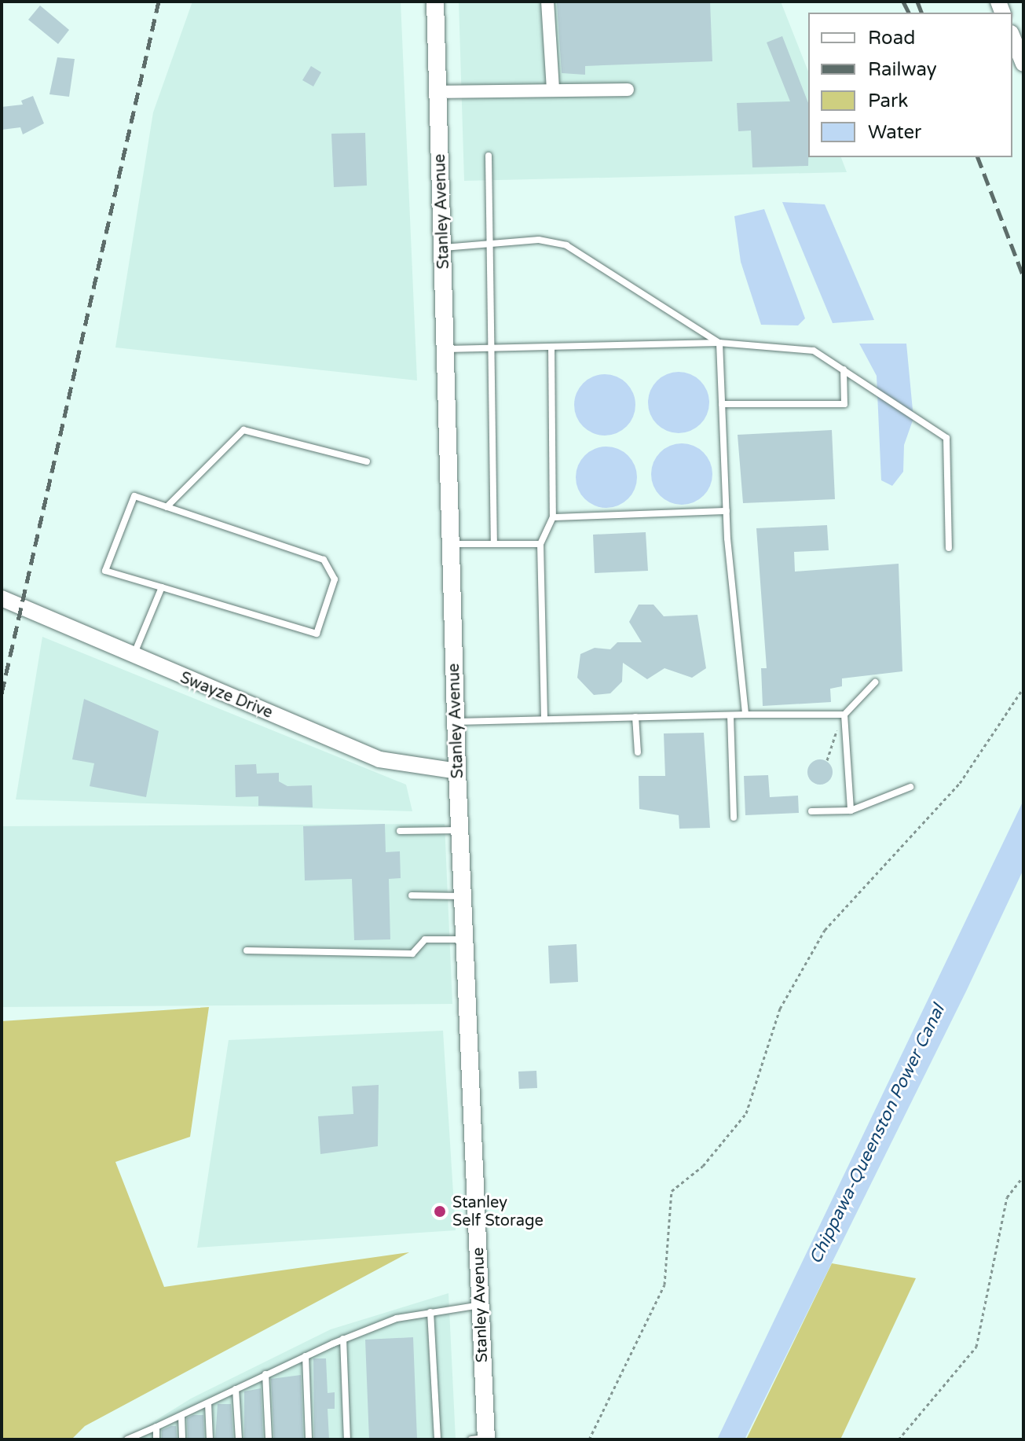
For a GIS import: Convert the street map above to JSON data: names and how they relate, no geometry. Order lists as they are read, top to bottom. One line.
{"streets":{"main road":["Stanley Avenue"],"street":["Swayze Drive"]},"crossings":[["Stanley Avenue","Swayze Drive"]],"water":["Chippawa-Queenston Power Canal"],"places":["Stanley Self Storage"],"legend":["Road","Railway","Park","Water"]}
